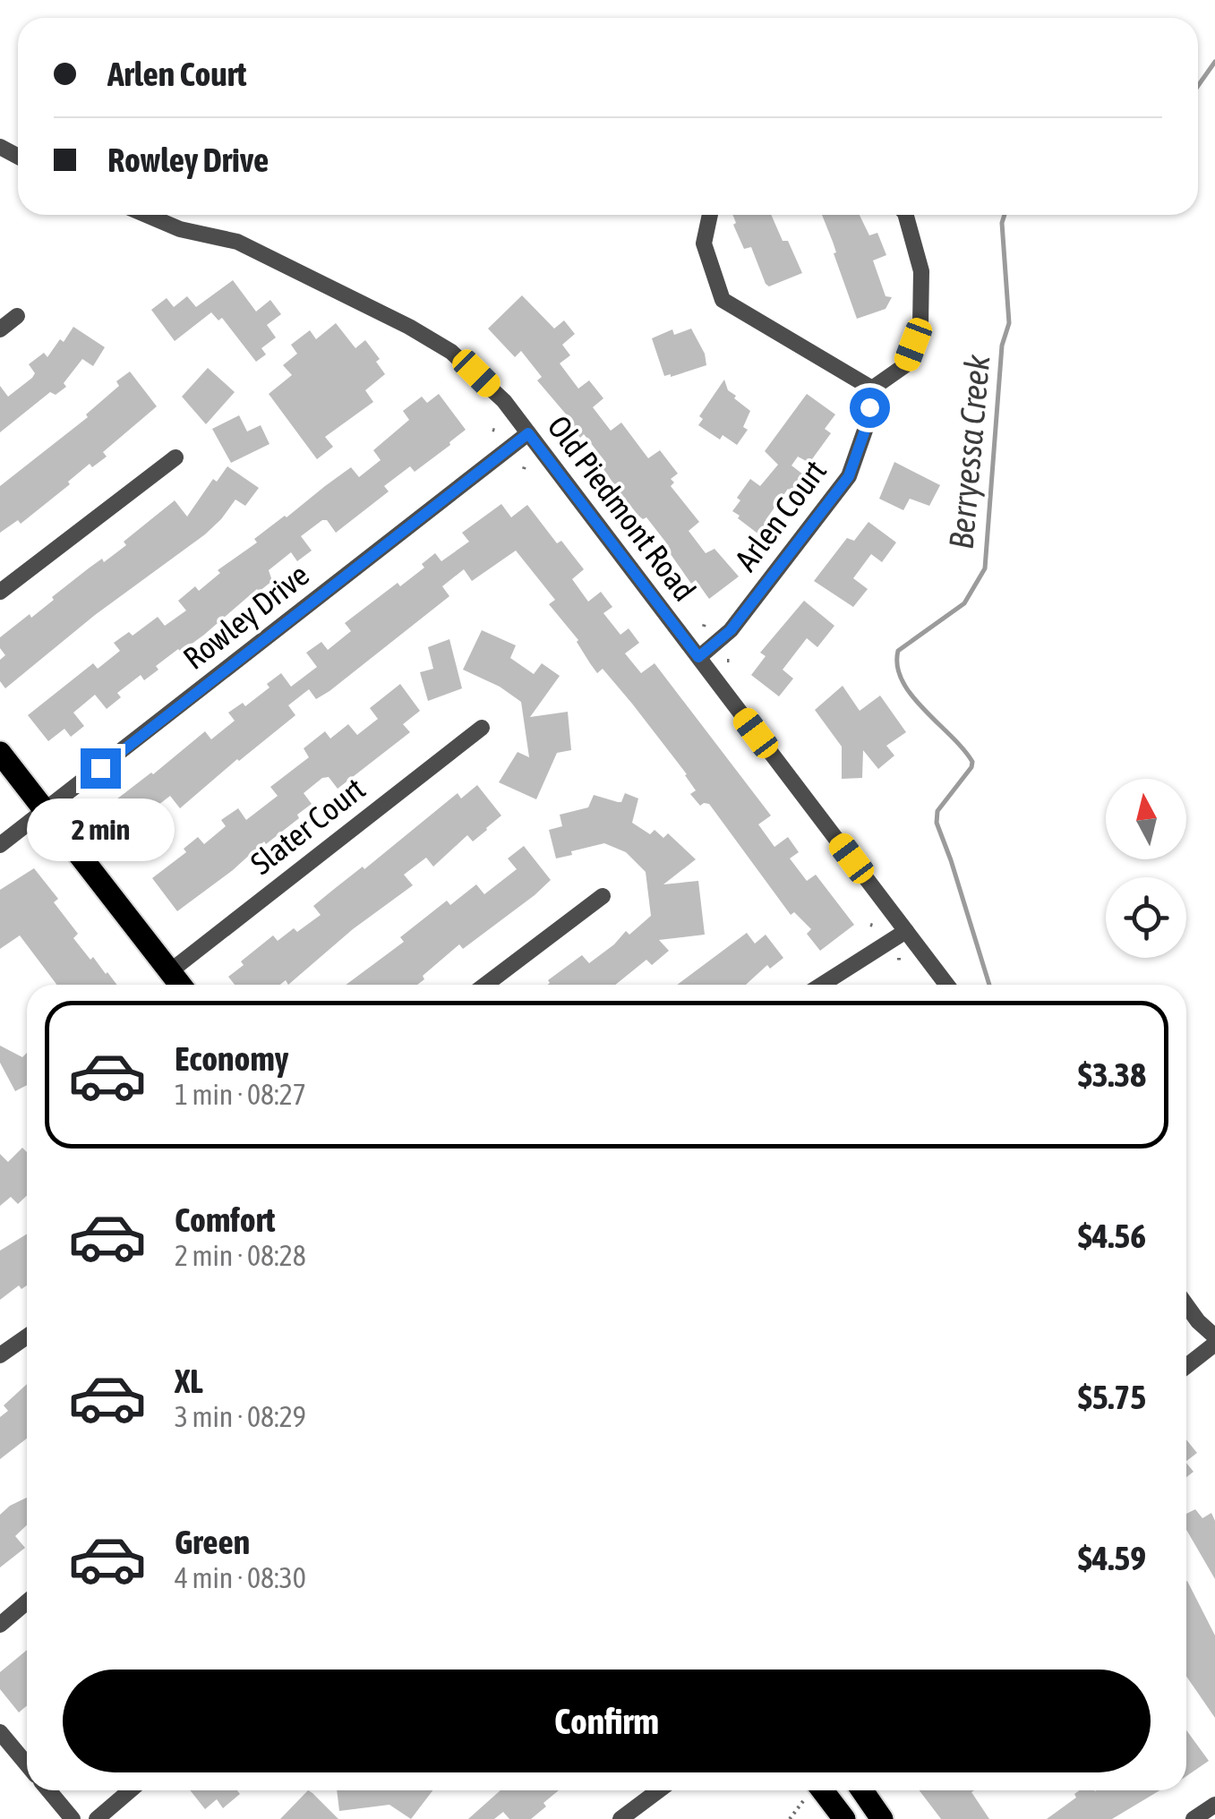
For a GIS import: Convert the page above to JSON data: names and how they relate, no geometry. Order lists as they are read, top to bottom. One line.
{"streets":{"street":["Old Piedmont Road","Arlen Court","Rowley Drive","Slater Court"]},"crossings":[["Old Piedmont Road","Arlen Court"],["Old Piedmont Road","Rowley Drive"]],"water":["Berryessa Creek"],"north":"top","page":{"banner":["Arlen Court","Rowley Drive"],"bubble":"2 min","list":[{"name":"Economy","note":"1 min · 08:27","value":"$3.38"},{"name":"Comfort","note":"2 min · 08:28","value":"$4.56"},{"name":"XL","note":"3 min · 08:29","value":"$5.75"},{"name":"Green","note":"4 min · 08:30","value":"$4.59"}],"buttons":"Confirm"}}
